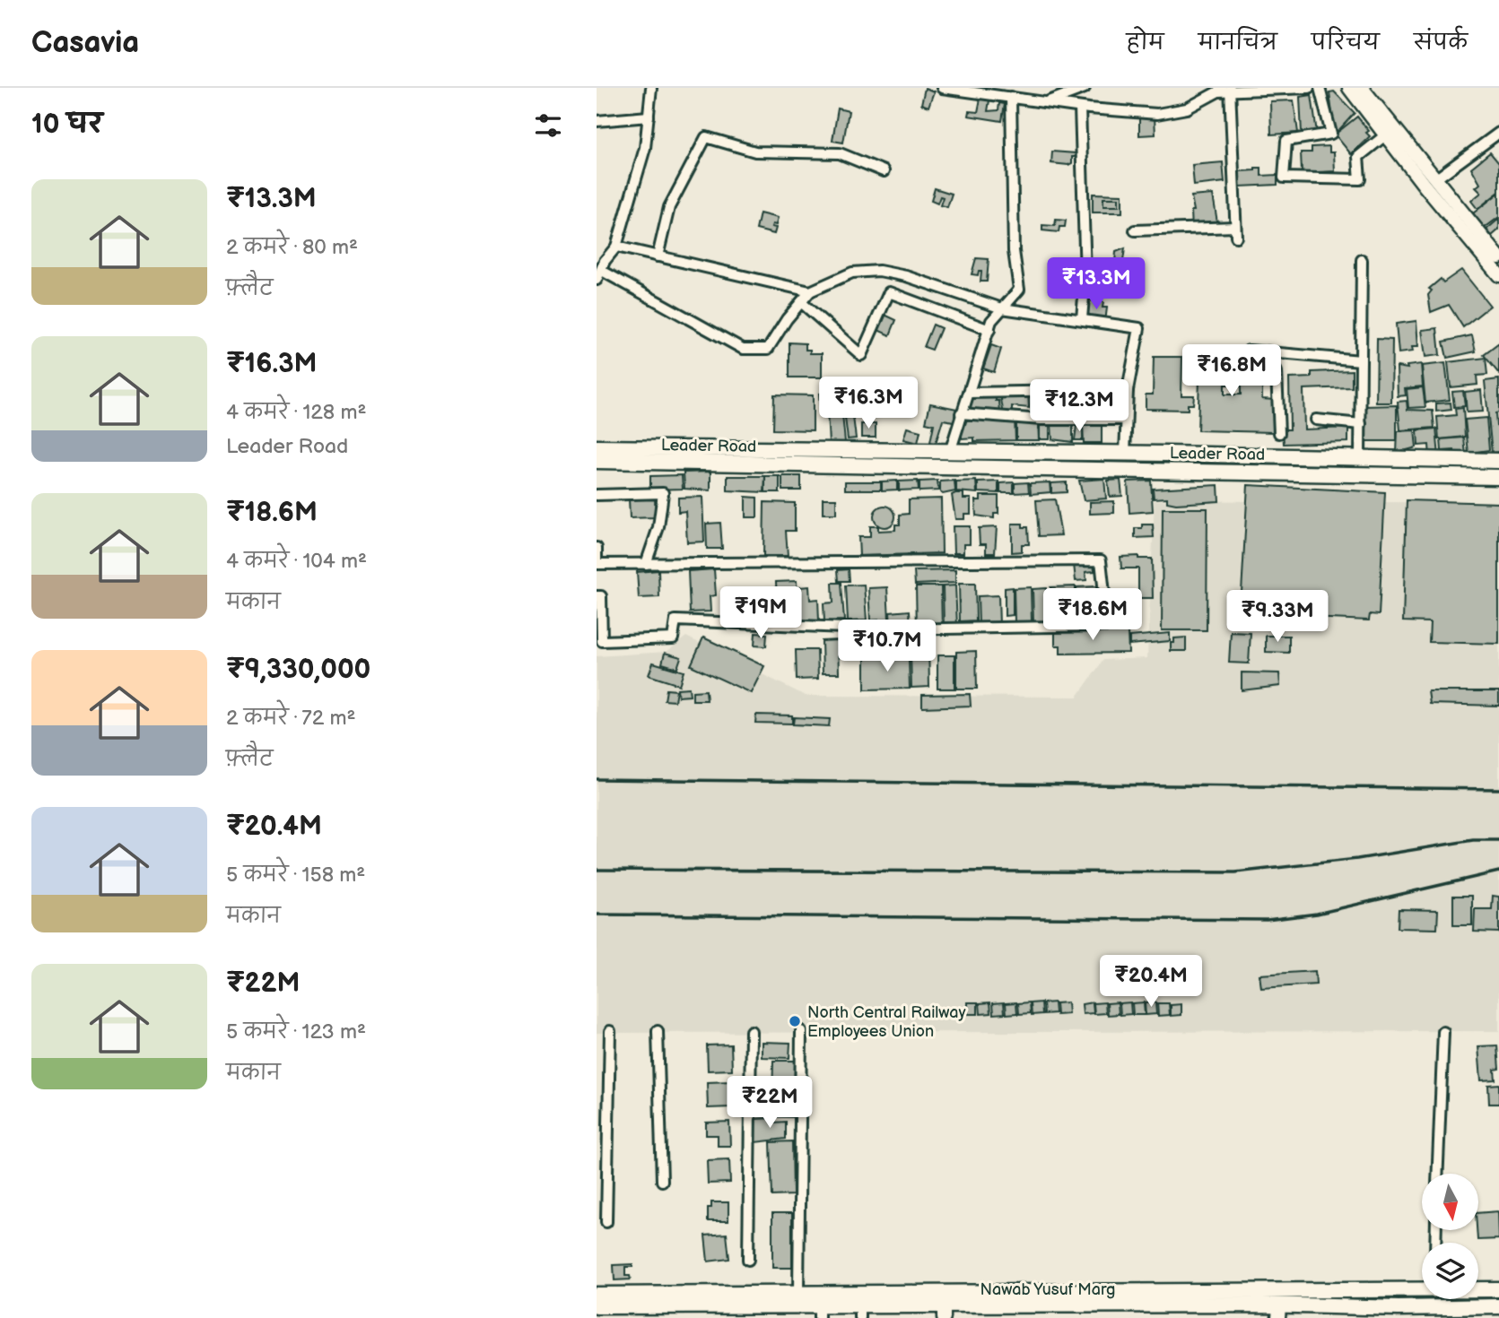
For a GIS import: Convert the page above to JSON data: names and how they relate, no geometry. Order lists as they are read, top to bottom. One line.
{"streets":{"main road":["Leader Road","Nawab Yusuf Marg"]},"places":["North Central Railway Employees Union"],"north":"bottom","page":{"header":"Casavia","nav":["होम","मानचित्र","परिचय","संपर्क"],"heading":"10 घर","list":[{"name":"₹13.3M","note":"2 कमरे · 80 m² · फ़्लैट"},{"name":"₹16.3M","note":"4 कमरे · 128 m² · Leader Road"},{"name":"₹18.6M","note":"4 कमरे · 104 m² · मकान"},{"name":"₹9,330,000","note":"2 कमरे · 72 m² · फ़्लैट"},{"name":"₹20.4M","note":"5 कमरे · 158 m² · मकान"},{"name":"₹22M","note":"5 कमरे · 123 m² · मकान"}],"price":["₹13.3M","₹16.8M","₹16.3M","₹12.3M","₹19M","₹18.6M","₹9.33M","₹10.7M","₹20.4M","₹22M"]}}
